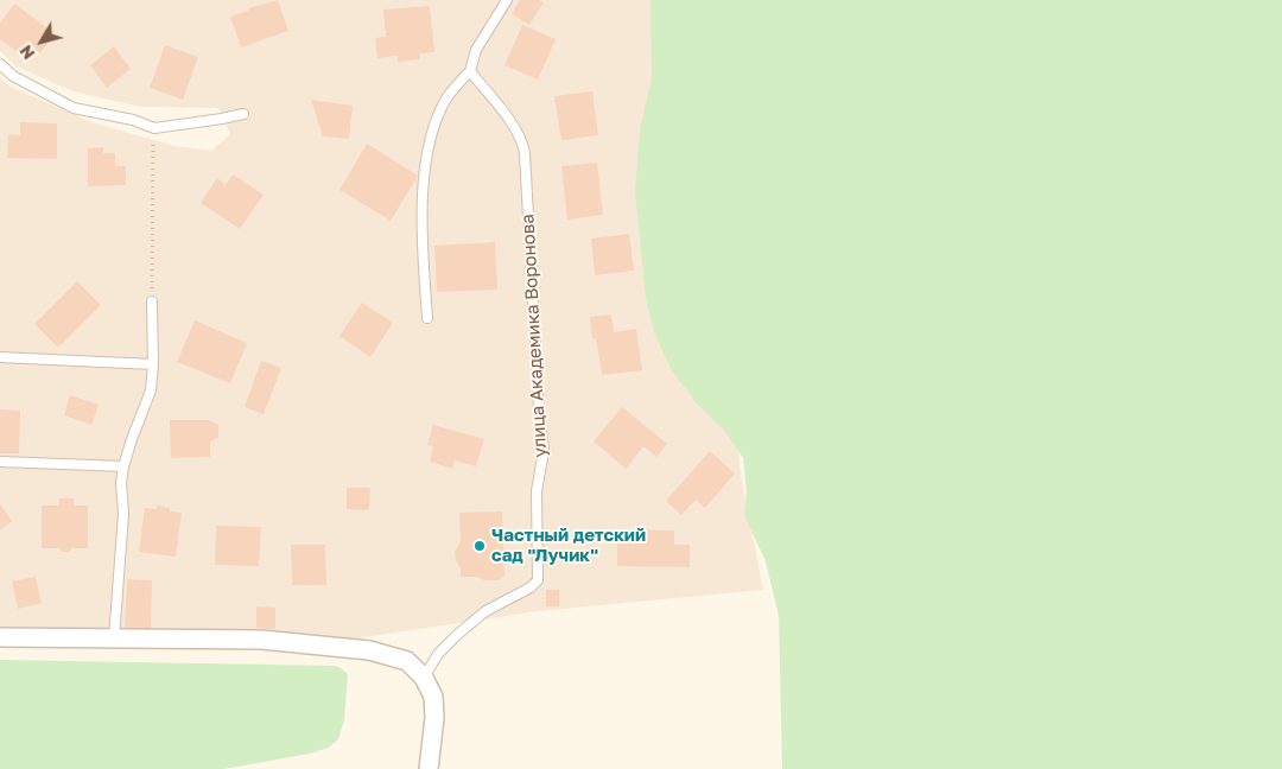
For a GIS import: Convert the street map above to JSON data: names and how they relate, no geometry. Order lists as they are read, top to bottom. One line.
{"streets":{"lane":["улица Академика Воронова"]},"places":["Частный детский сад \"Лучик\""],"north":"bottom left"}
